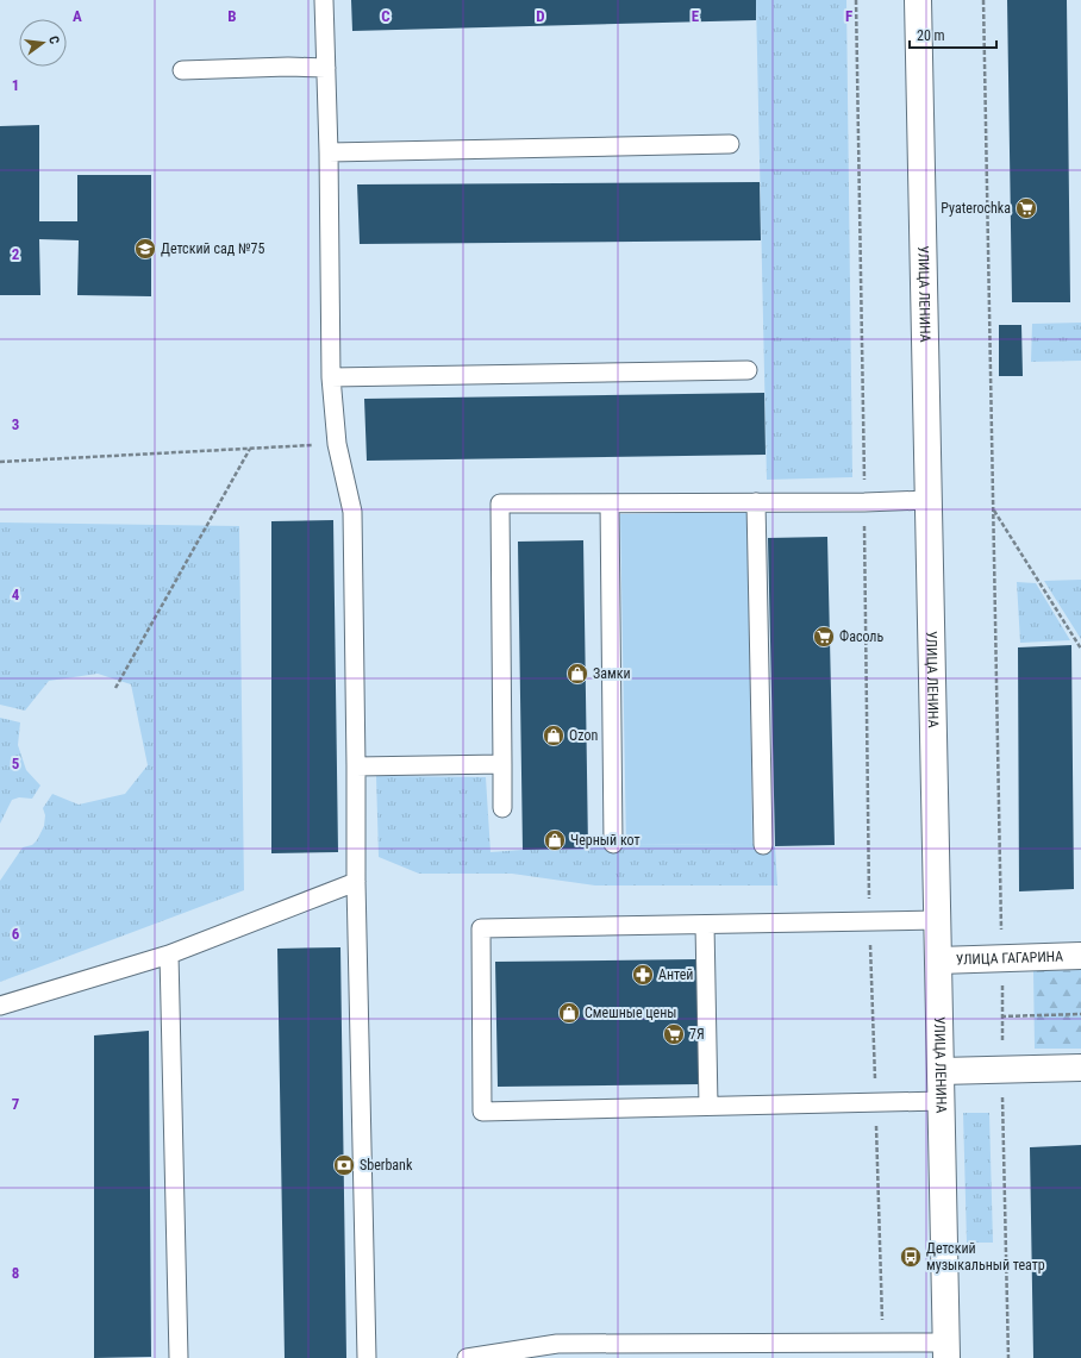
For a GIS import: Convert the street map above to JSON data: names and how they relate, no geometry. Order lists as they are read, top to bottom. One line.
{"streets":{"street":["УЛИЦА ЛЕНИНА","УЛИЦА ГАГАРИНА"]},"crossings":[["УЛИЦА ЛЕНИНА","УЛИЦА ГАГАРИНА"]],"places":{"supermarket":["Pyaterochka","Фасоль","7Я"],"school or university":["Детский сад №75"],"shop":["Замки","Ozon","Черный кот","Смешные цены"],"pharmacy":["Антей"],"bank":["Sberbank"],"bus stop":["Детский музыкальный театр"]},"scale_bar":"20 m","north":"right","grid":{"columns":["A","B","C","D","E","F"],"rows":["1","2","3","4","5","6","7","8"]}}
